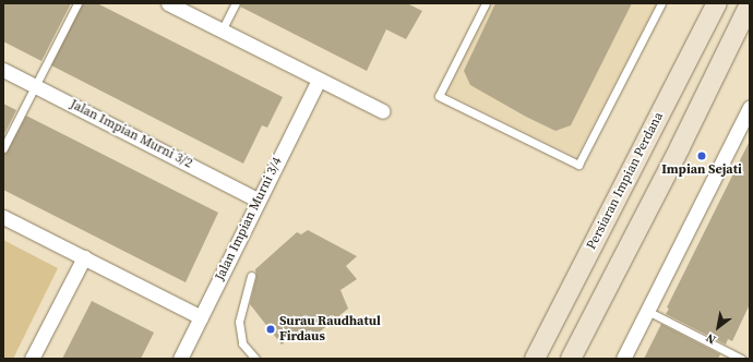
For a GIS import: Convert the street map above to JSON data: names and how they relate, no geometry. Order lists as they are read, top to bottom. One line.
{"streets":{"street":["Jalan Impian Murni 3/2","Persiaran Impian Perdana","Jalan Impian Murni 3/4"]},"crossings":[["Jalan Impian Murni 3/2","Jalan Impian Murni 3/4"]],"places":["Impian Sejati","Surau Raudhatul Firdaus"],"north":"bottom left"}
